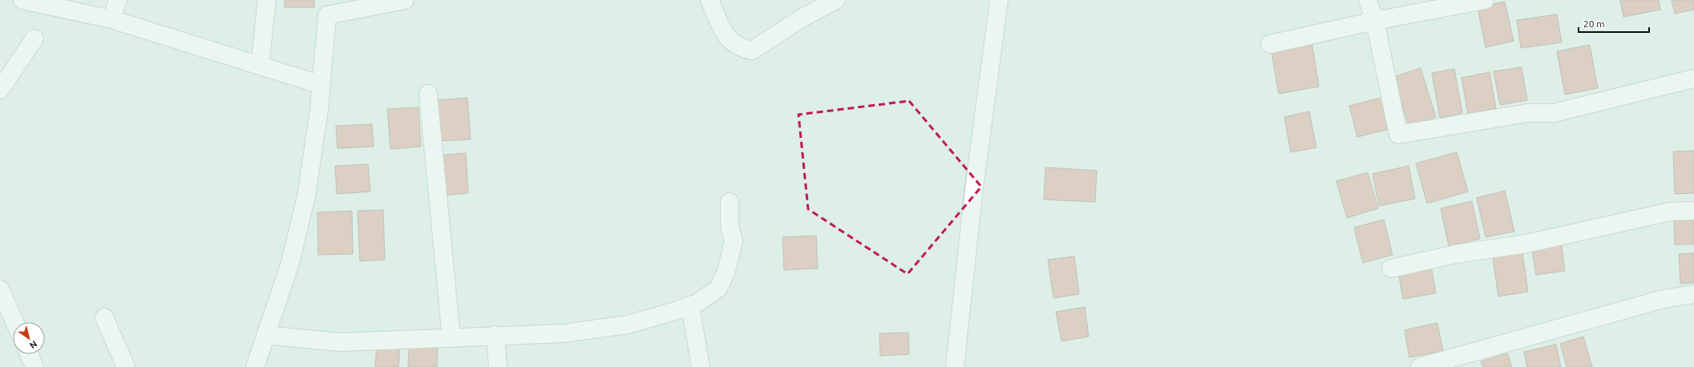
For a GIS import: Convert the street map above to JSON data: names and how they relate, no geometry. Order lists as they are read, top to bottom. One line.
{"scale_bar":"20 m","north":"bottom right"}
